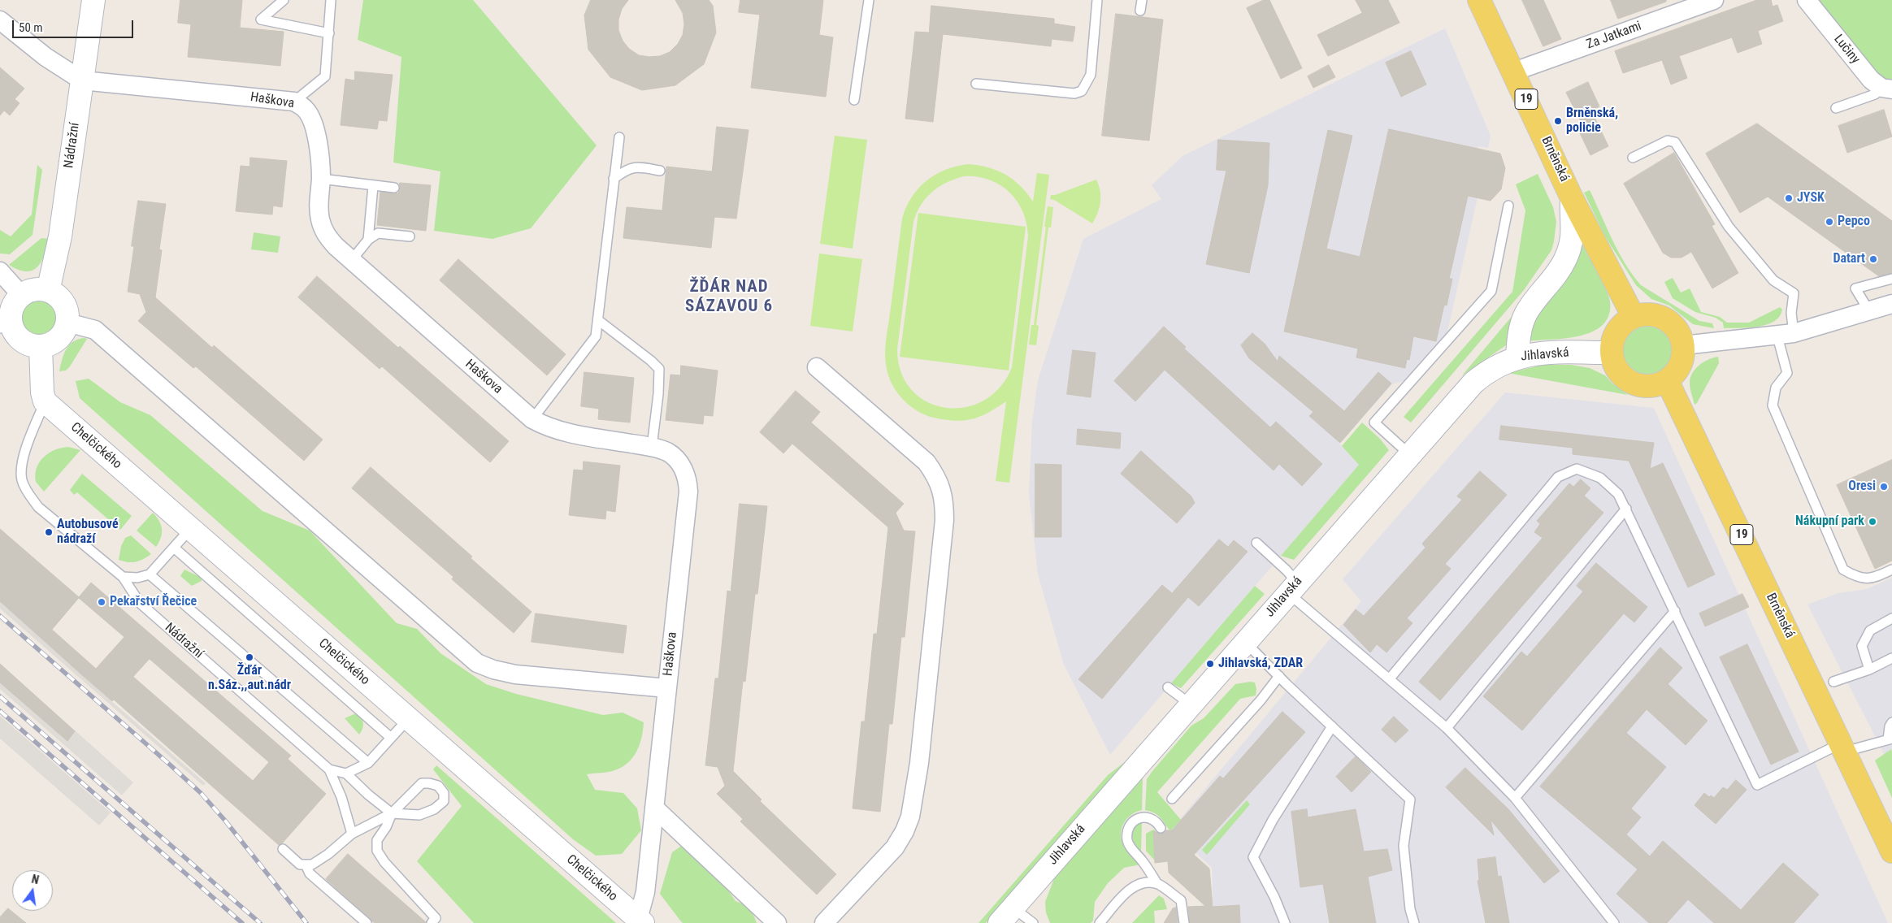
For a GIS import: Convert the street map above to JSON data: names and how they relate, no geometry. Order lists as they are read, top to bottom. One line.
{"streets":{"main road":["19","Brněnská"],"street":["Za Jatkami","Lučiny","Haškova","Nádražní","Jihlavská","Chelčického"]},"crossings":[["Za Jatkami","Brněnská"],["Haškova","Nádražní"],["Haškova","Chelčického"],["Nádražní","Chelčického"],["Brněnská","Jihlavská"]],"districts":["ŽĎÁR NAD SÁZAVOU 6"],"places":["Brněnská, policie","JYSK","Pepco","Datart","Oresi","Nákupní park","Autobusové nádraží","Pekařství Řečice","Žďár n.Sáz.,,aut.nádr","Jihlavská, ZDAR"],"scale_bar":"50 m","north":"top"}
